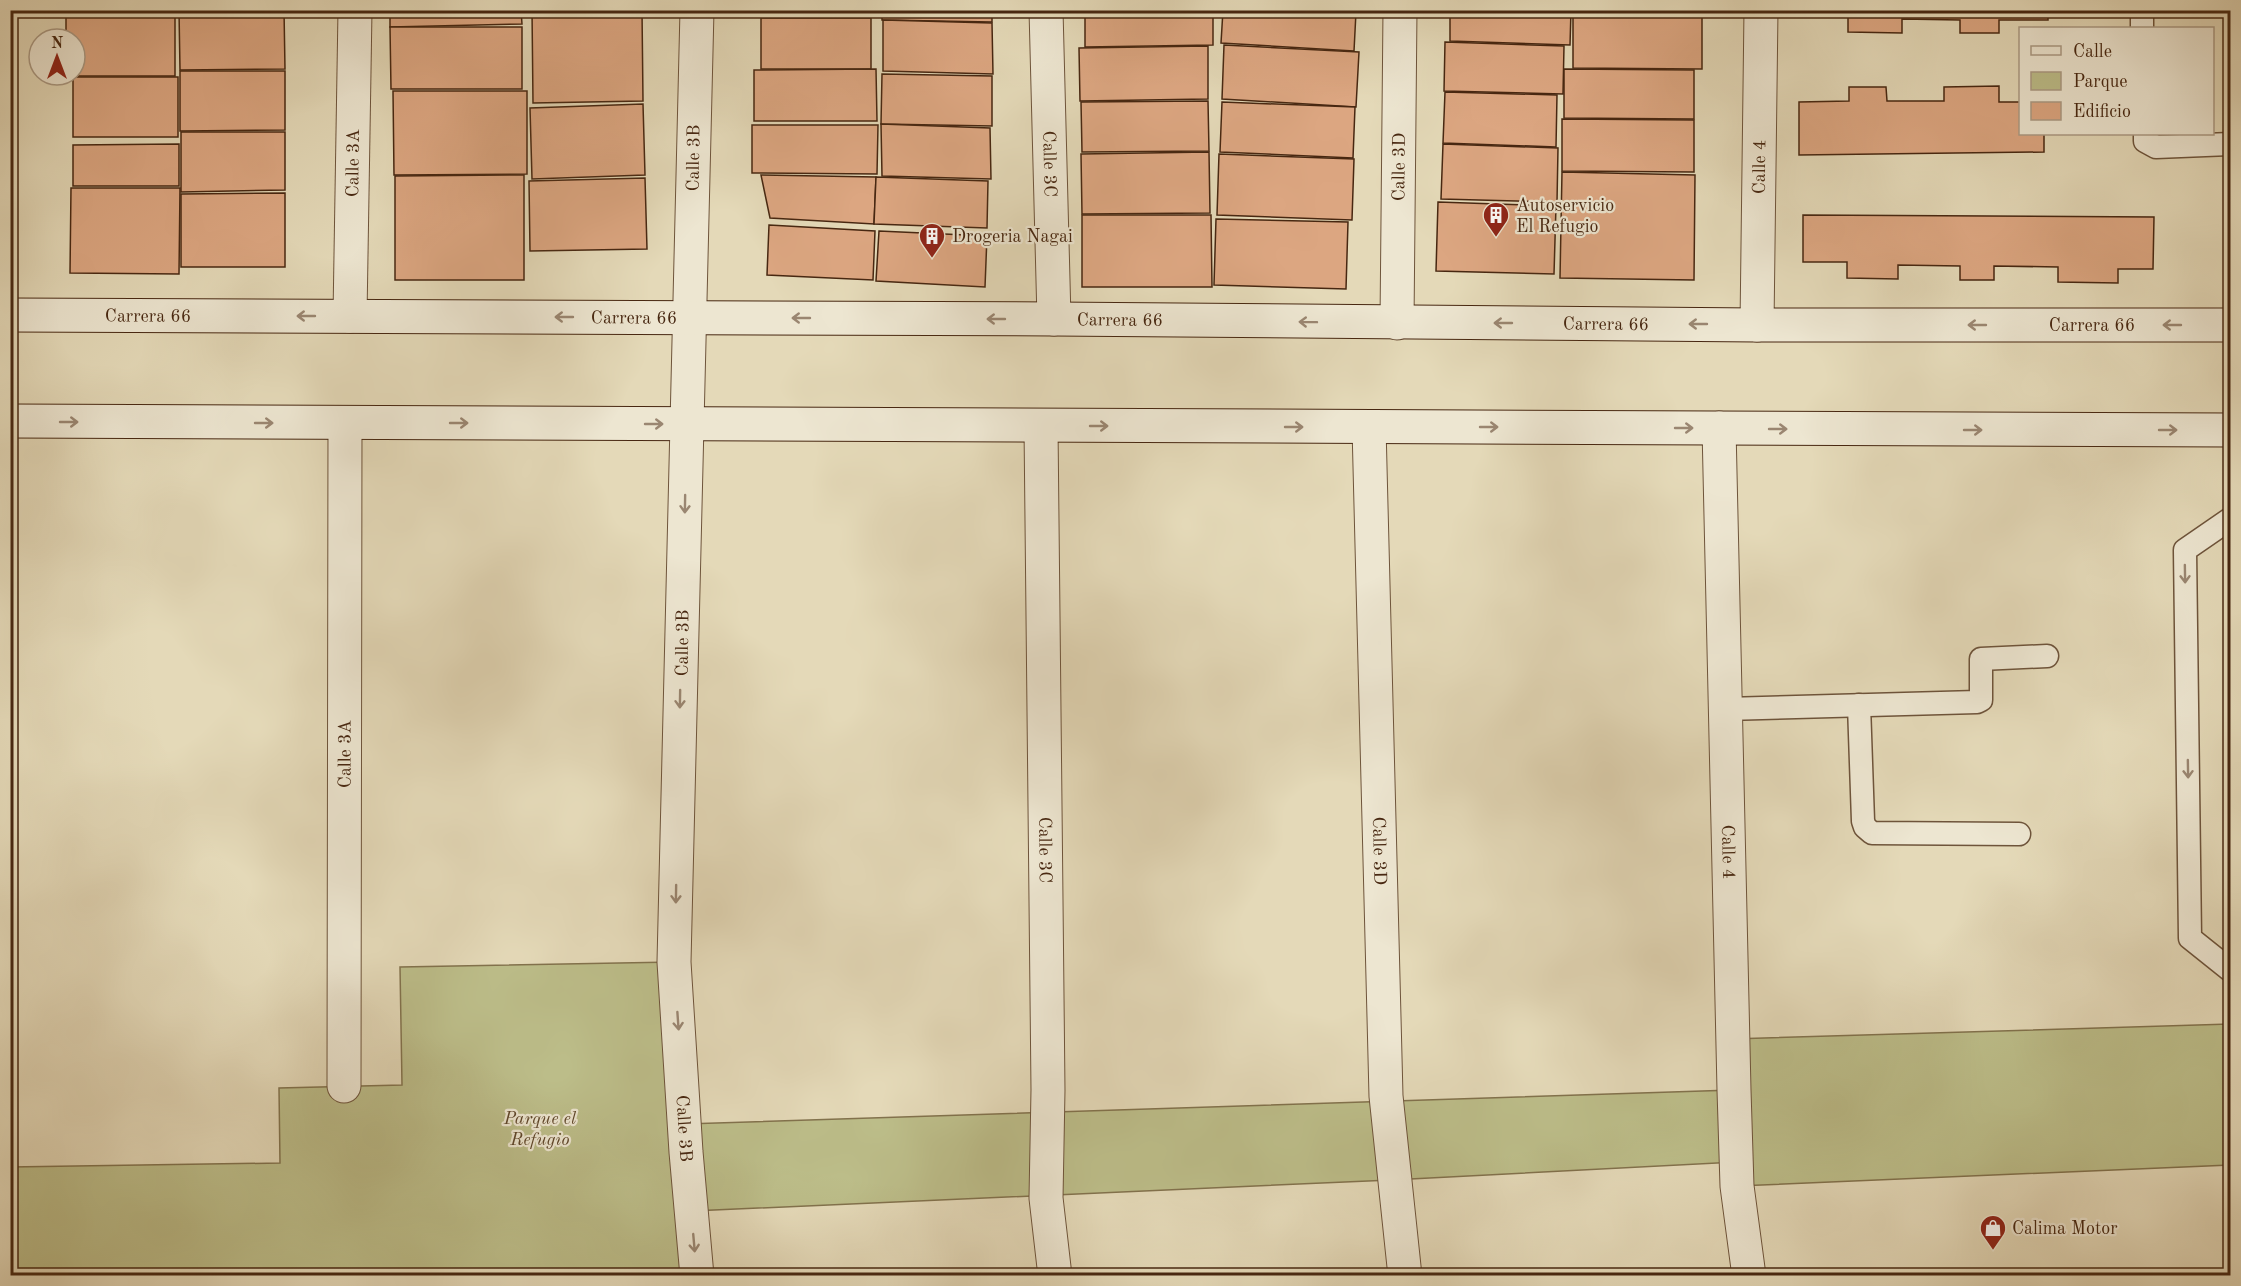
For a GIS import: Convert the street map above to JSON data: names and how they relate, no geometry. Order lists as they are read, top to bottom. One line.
{"streets":{"street":["Calle 3B","Calle 3A","Calle 3C","Calle 3D","Calle 4","Carrera 66"]},"crossings":[["Calle 3B","Carrera 66"],["Calle 3A","Carrera 66"],["Calle 3C","Carrera 66"],["Calle 3D","Carrera 66"],["Calle 4","Carrera 66"]],"one_way":["Calle 3B"],"parks":["Parque el Refugio"],"places":{"building":["Autoservicio El Refugio","Drogeria Nagai"],"shop":["Calima Motor"]},"legend":["Calle","Parque","Edificio"],"north":"top"}
